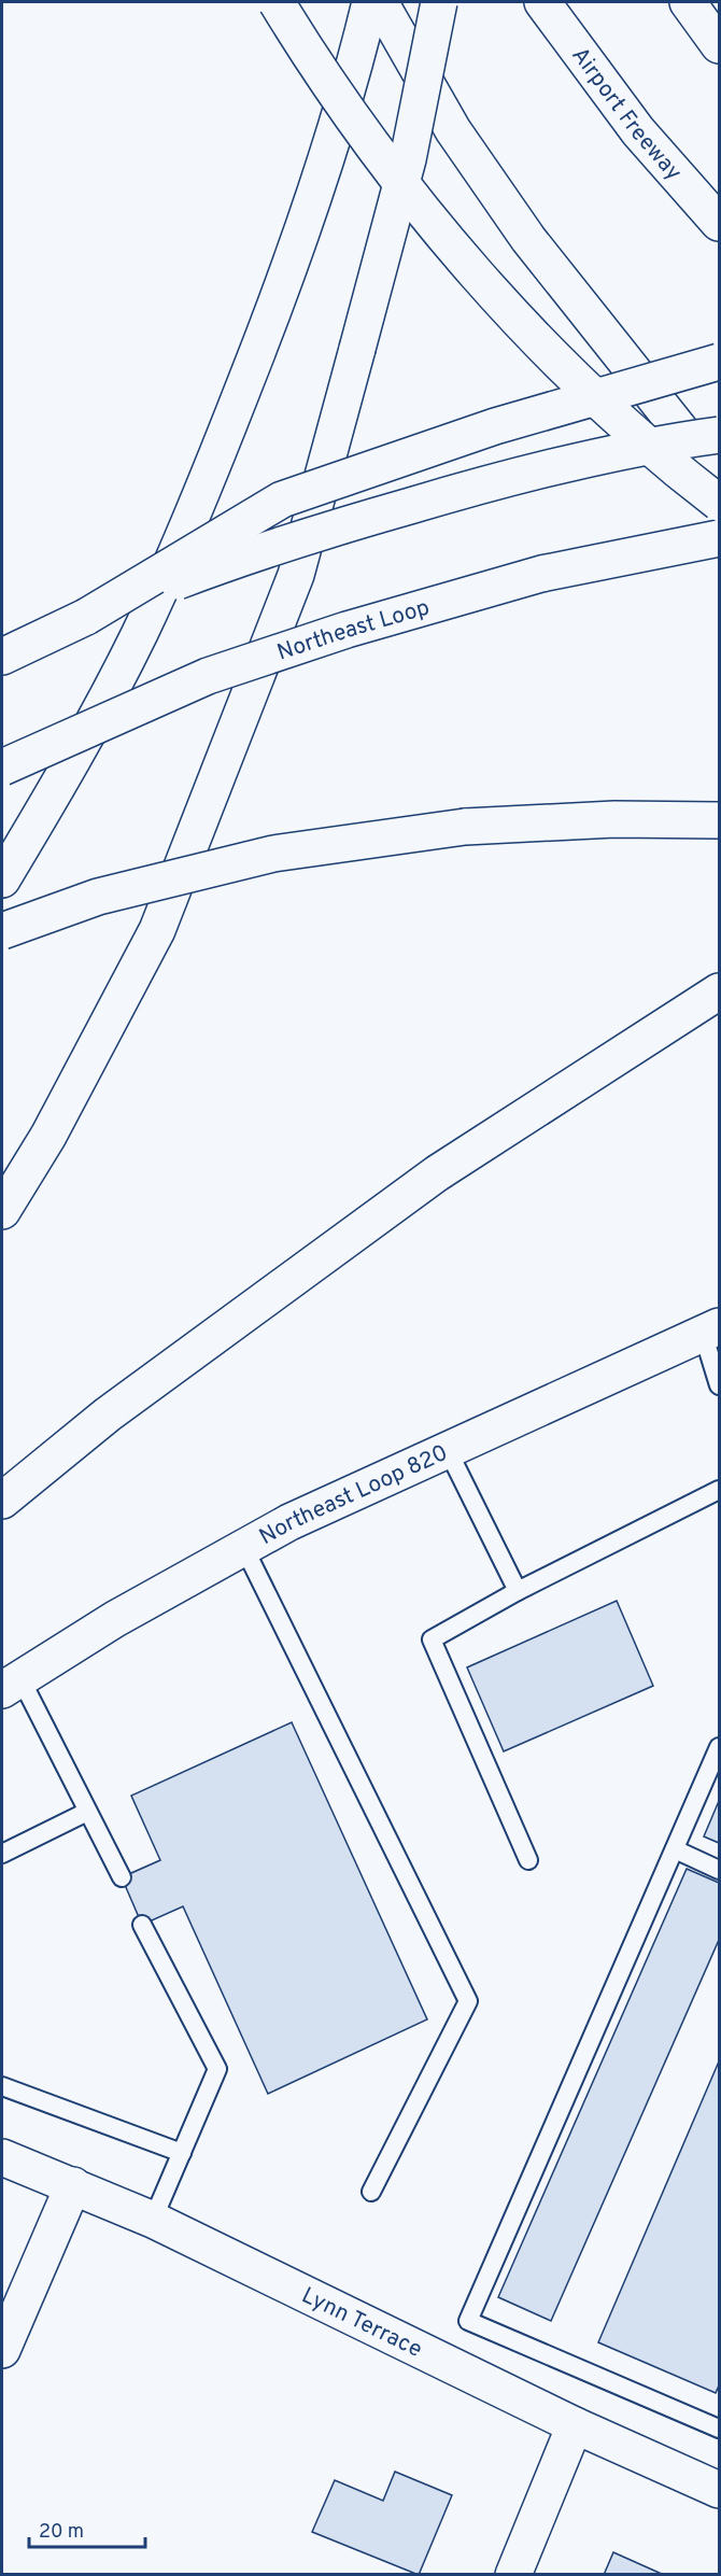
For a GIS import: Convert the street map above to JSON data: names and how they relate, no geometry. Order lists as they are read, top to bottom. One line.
{"streets":{"main road":["Airport Freeway","Northeast Loop","Northeast Loop 820","Lynn Terrace"]},"scale_bar":"20 m"}
